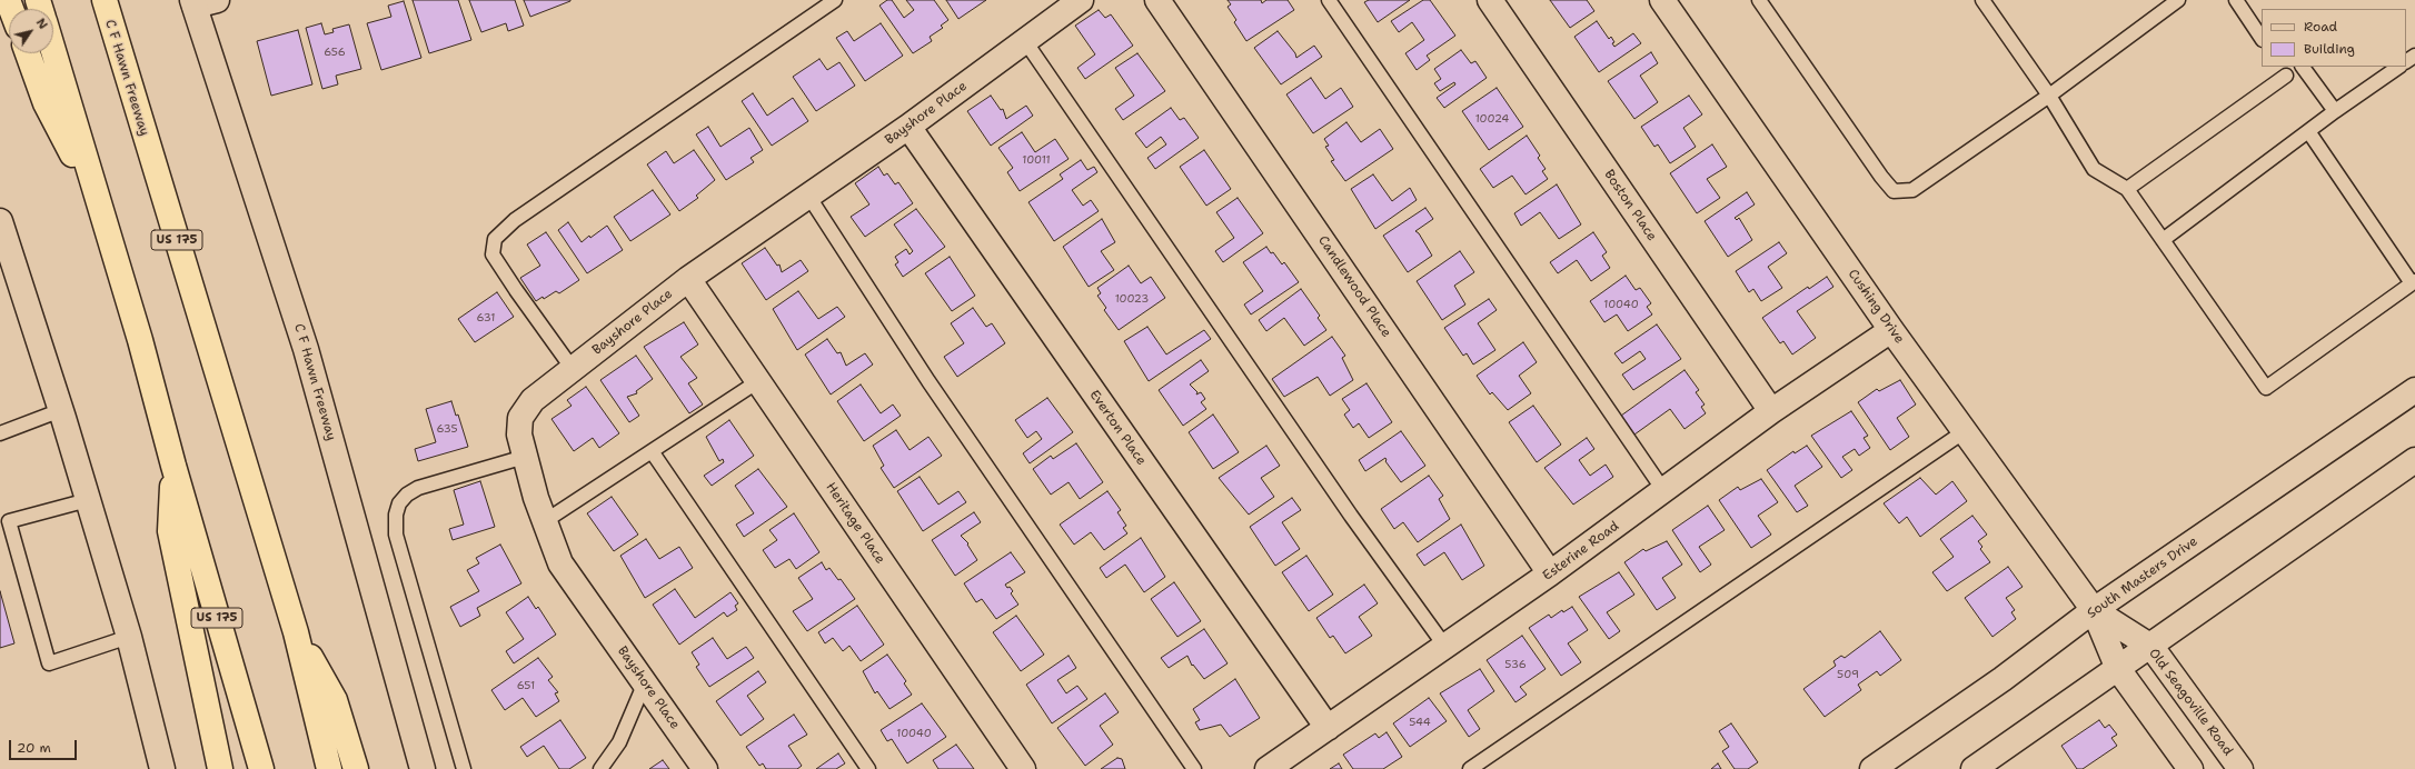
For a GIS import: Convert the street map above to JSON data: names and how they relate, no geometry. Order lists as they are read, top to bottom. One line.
{"streets":{"highway":["C F Hawn Freeway","US 175"],"street":["Bayshore Place","Boston Place","Candlewood Place","Cushing Drive","Everton Place","Heritage Place","Esterine Road","South Masters Drive","Old Seagoville Road"]},"crossings":[["Bayshore Place","Everton Place"],["Bayshore Place","Heritage Place"],["Boston Place","Esterine Road"],["Candlewood Place","Esterine Road"],["Cushing Drive","Esterine Road"],["Cushing Drive","South Masters Drive"],["Cushing Drive","Old Seagoville Road"],["Everton Place","Esterine Road"],["South Masters Drive","Old Seagoville Road"]],"house_numbers":["656","10024","10011","10023","10040","631","635","536","509","651","544","10040"],"legend":["Road","Building"],"scale_bar":"20 m","north":"top right"}
